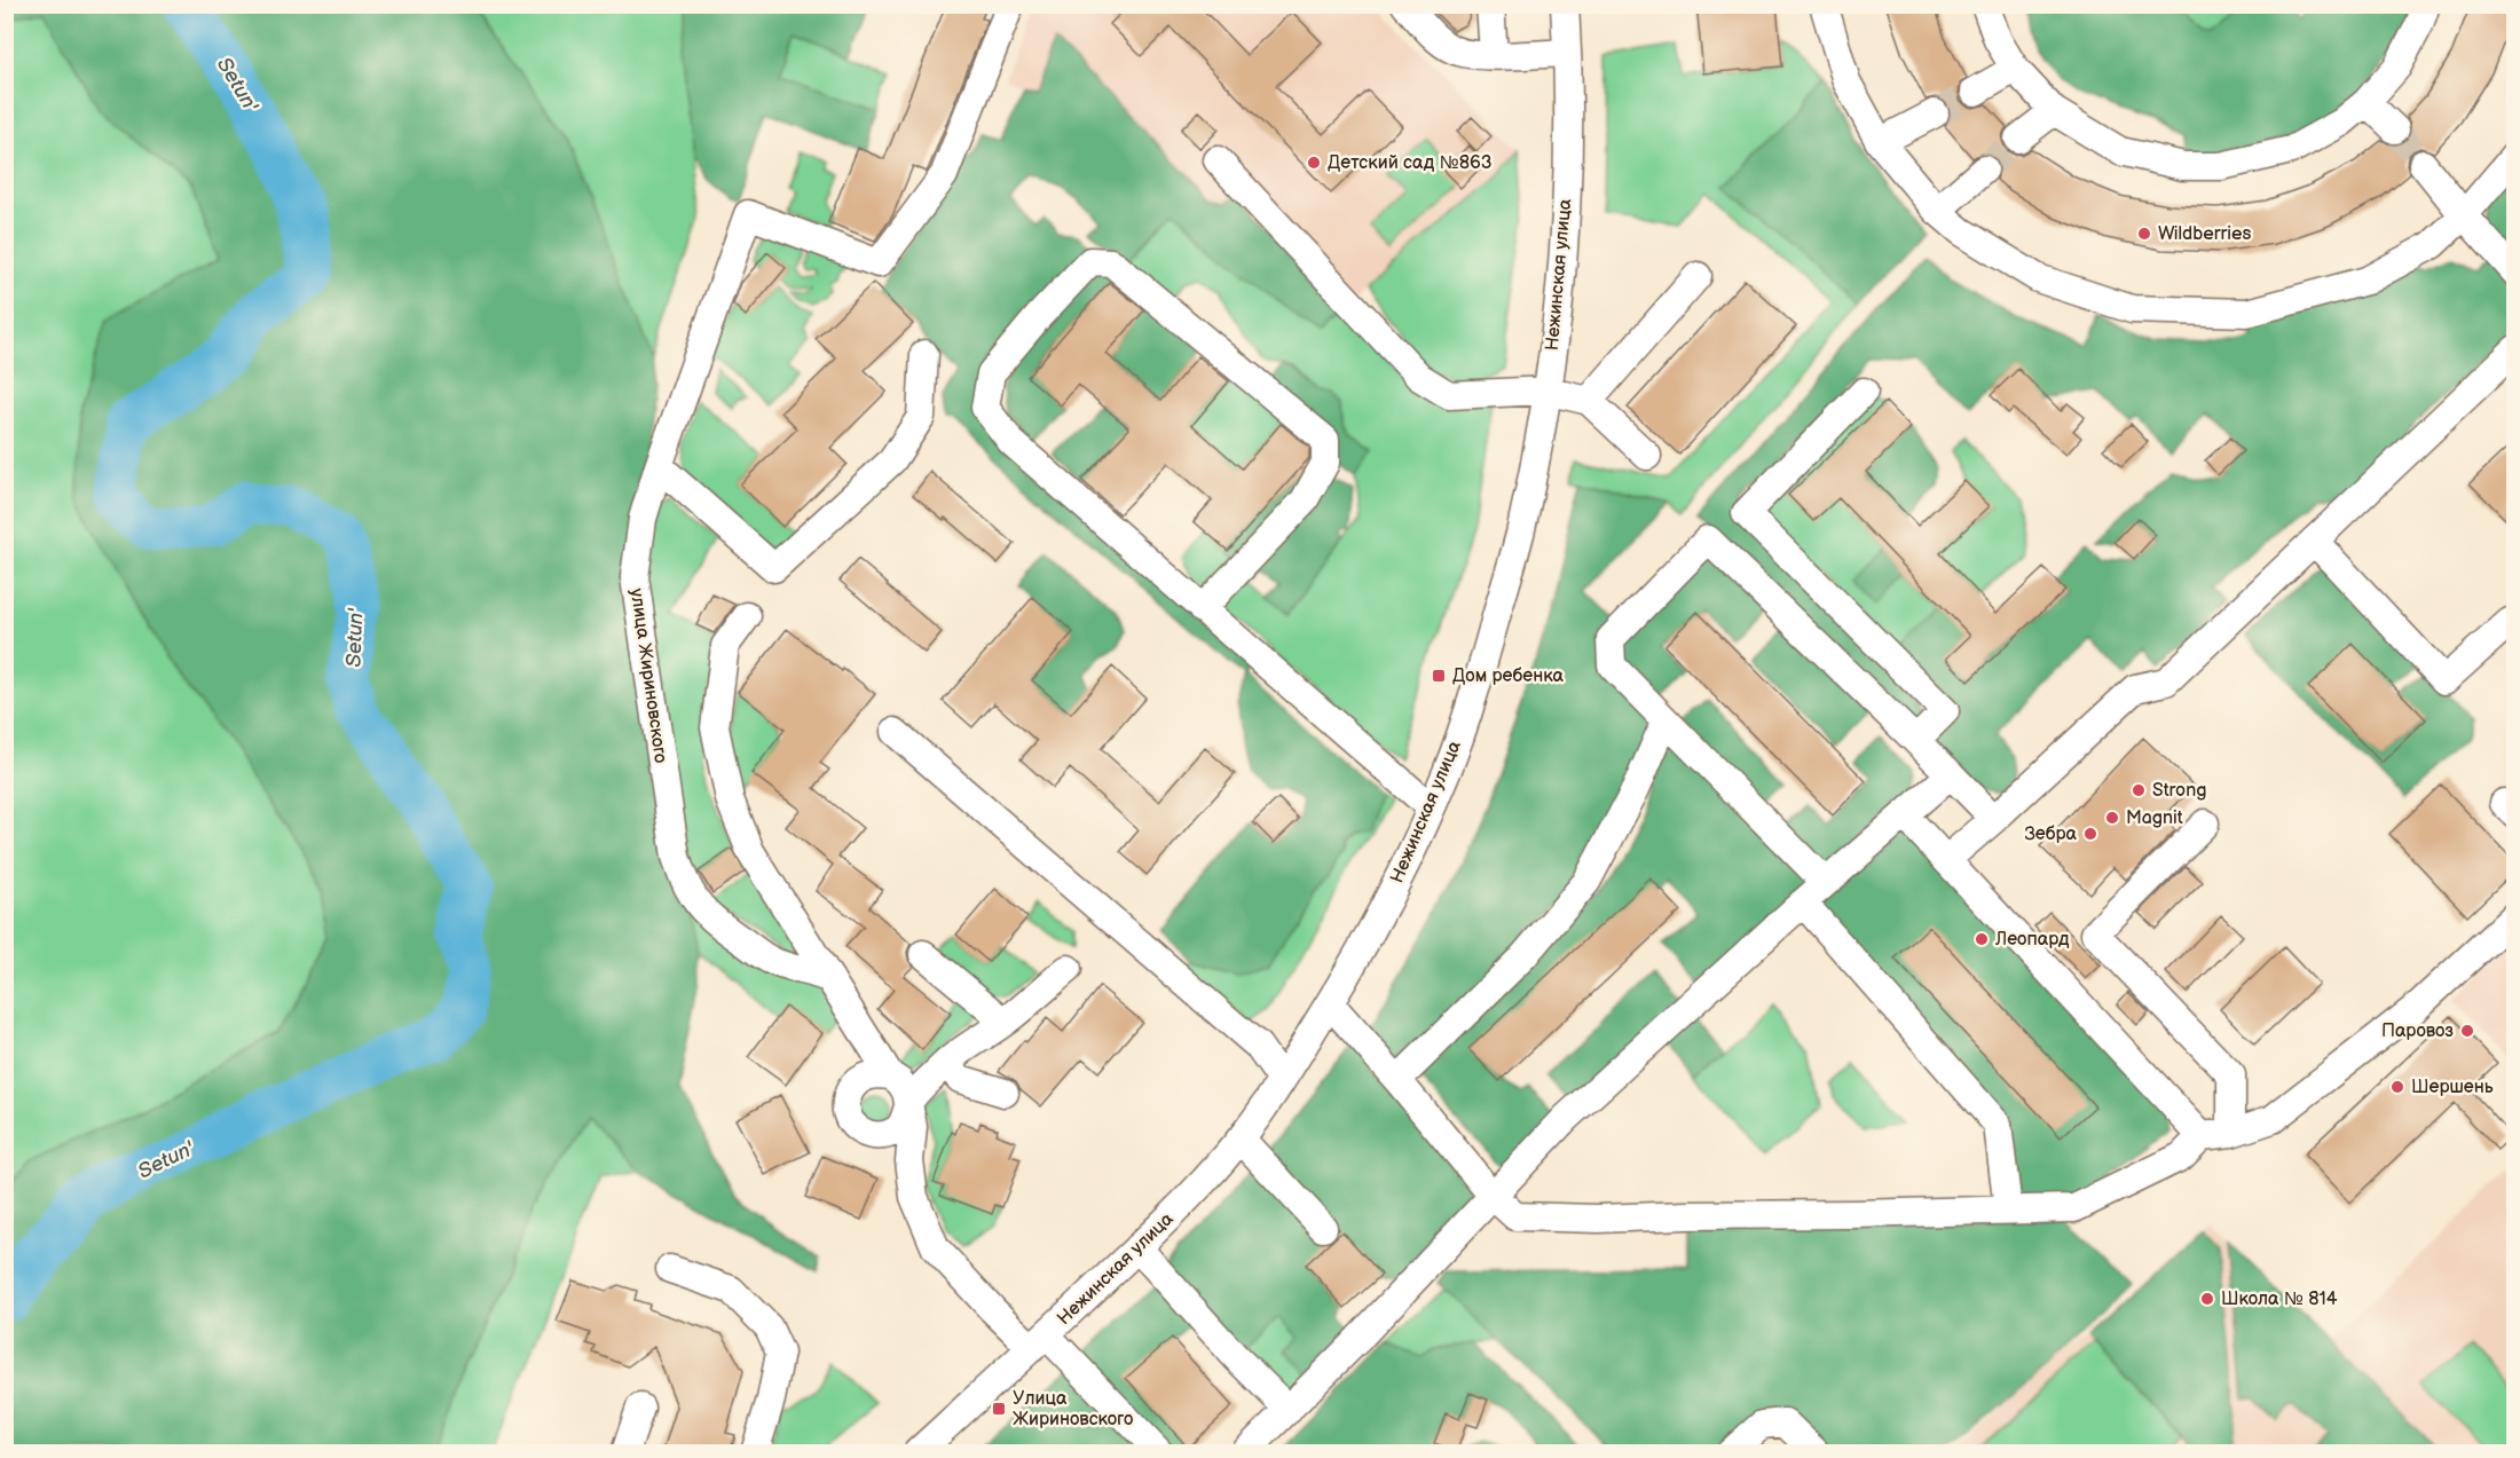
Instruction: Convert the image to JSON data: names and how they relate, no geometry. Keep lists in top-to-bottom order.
{
  "streets": {
    "street": ["Нежинская улица", "улица Жириновского"]
  },
  "water": ["Setun'"],
  "places": {
    "other": [
      "Детский сад №863",
      "Wildberries",
      "Strong",
      "Magnit",
      "Зебра",
      "Леопард",
      "Паровоз",
      "Шершень",
      "Школа № 814"
    ],
    "transit": ["Дом ребенка", "Улица Жириновского"]
  }
}
